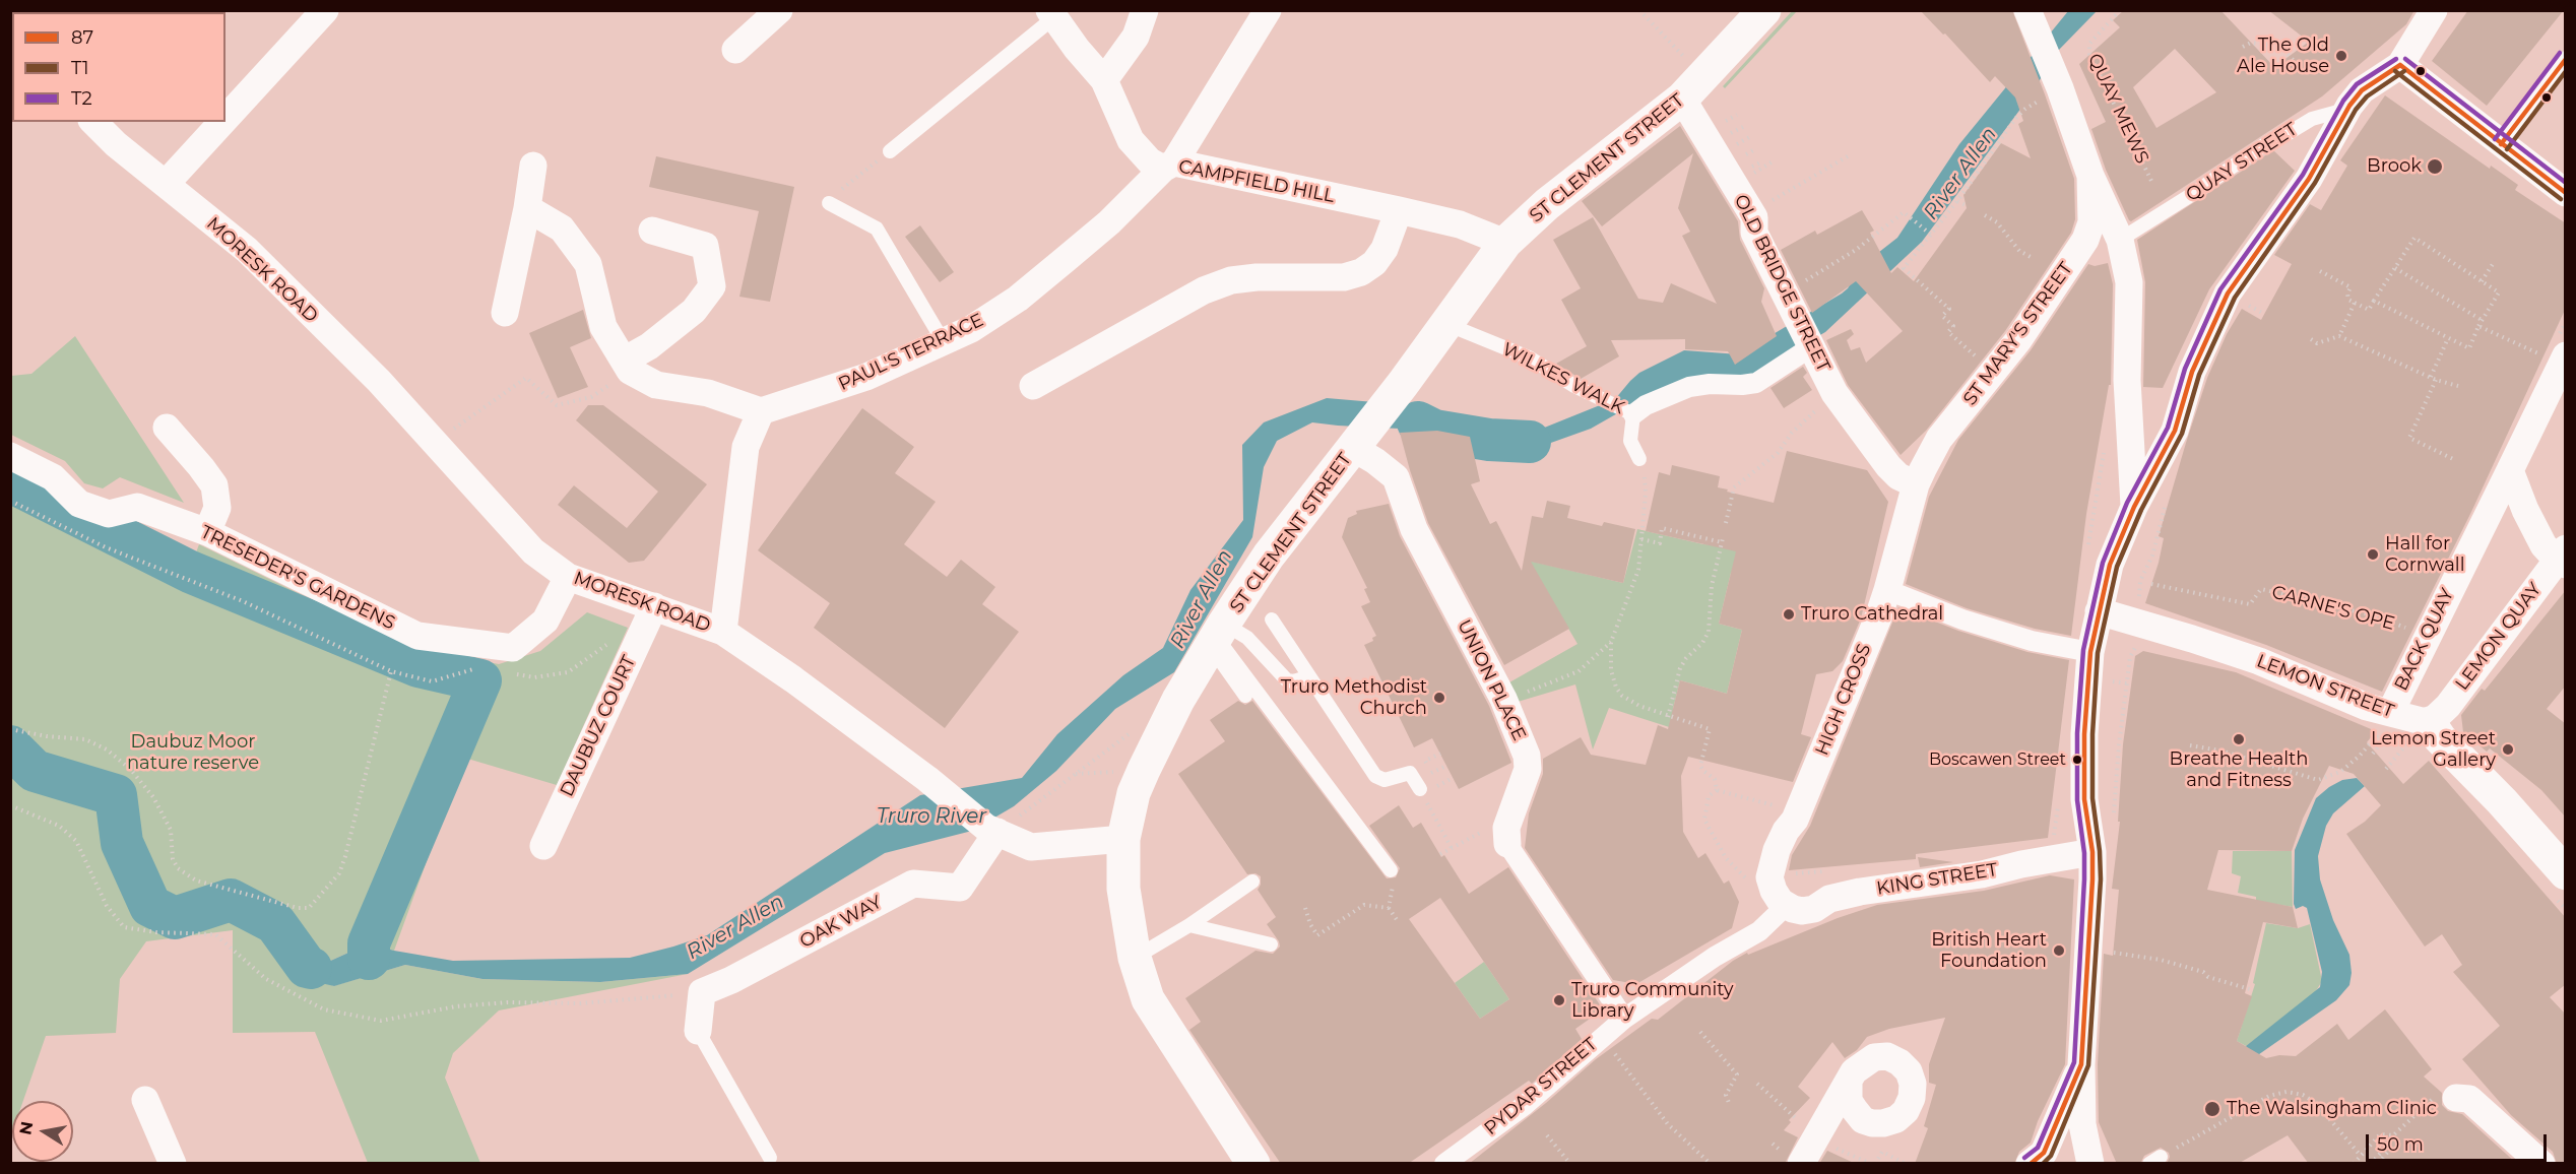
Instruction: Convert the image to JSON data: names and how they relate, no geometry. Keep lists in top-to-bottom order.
{
  "streets": {
    "main road": ["ST CLEMENT STREET"],
    "street": [
      "CAMPFIELD HILL",
      "MORESK ROAD",
      "OLD BRIDGE STREET",
      "ST MARY'S STREET",
      "PAUL'S TERRACE",
      "WILKES WALK",
      "TRESEDER'S GARDENS",
      "LEMON QUAY",
      "BACK QUAY",
      "UNION PLACE",
      "LEMON STREET",
      "HIGH CROSS",
      "DAUBUZ COURT",
      "KING STREET",
      "OAK WAY",
      "PYDAR STREET"
    ],
    "lane": ["QUAY STREET"],
    "path": ["QUAY MEWS", "CARNE'S OPE"]
  },
  "crossings": [
    ["ST CLEMENT STREET", "CAMPFIELD HILL"],
    ["ST CLEMENT STREET", "MORESK ROAD"],
    ["ST CLEMENT STREET", "OLD BRIDGE STREET"],
    ["ST CLEMENT STREET", "WILKES WALK"],
    ["ST CLEMENT STREET", "UNION PLACE"],
    ["CAMPFIELD HILL", "PAUL'S TERRACE"],
    ["MORESK ROAD", "TRESEDER'S GARDENS"],
    ["MORESK ROAD", "DAUBUZ COURT"],
    ["MORESK ROAD", "OAK WAY"],
    ["OLD BRIDGE STREET", "ST MARY'S STREET"],
    ["OLD BRIDGE STREET", "WILKES WALK"],
    ["OLD BRIDGE STREET", "HIGH CROSS"],
    ["ST MARY'S STREET", "HIGH CROSS"],
    ["LEMON QUAY", "LEMON STREET"],
    ["BACK QUAY", "LEMON STREET"],
    ["HIGH CROSS", "KING STREET"],
    ["HIGH CROSS", "PYDAR STREET"],
    ["KING STREET", "PYDAR STREET"]
  ],
  "water": ["River Allen", "Truro River"],
  "parks": ["Daubuz Moor nature reserve"],
  "places": [
    "The Old Ale House",
    "Brook",
    "Hall for Cornwall",
    "Truro Cathedral",
    "Truro Methodist Church",
    "Breathe Health and Fitness",
    "Lemon Street Gallery",
    "Boscawen Street",
    "British Heart Foundation",
    "Truro Community Library",
    "The Walsingham Clinic"
  ],
  "lines": ["transit line T2", "transit line 87", "transit line T1"],
  "legend": ["87", "T1", "T2"],
  "scale_bar": "50 m",
  "north": "left"
}
